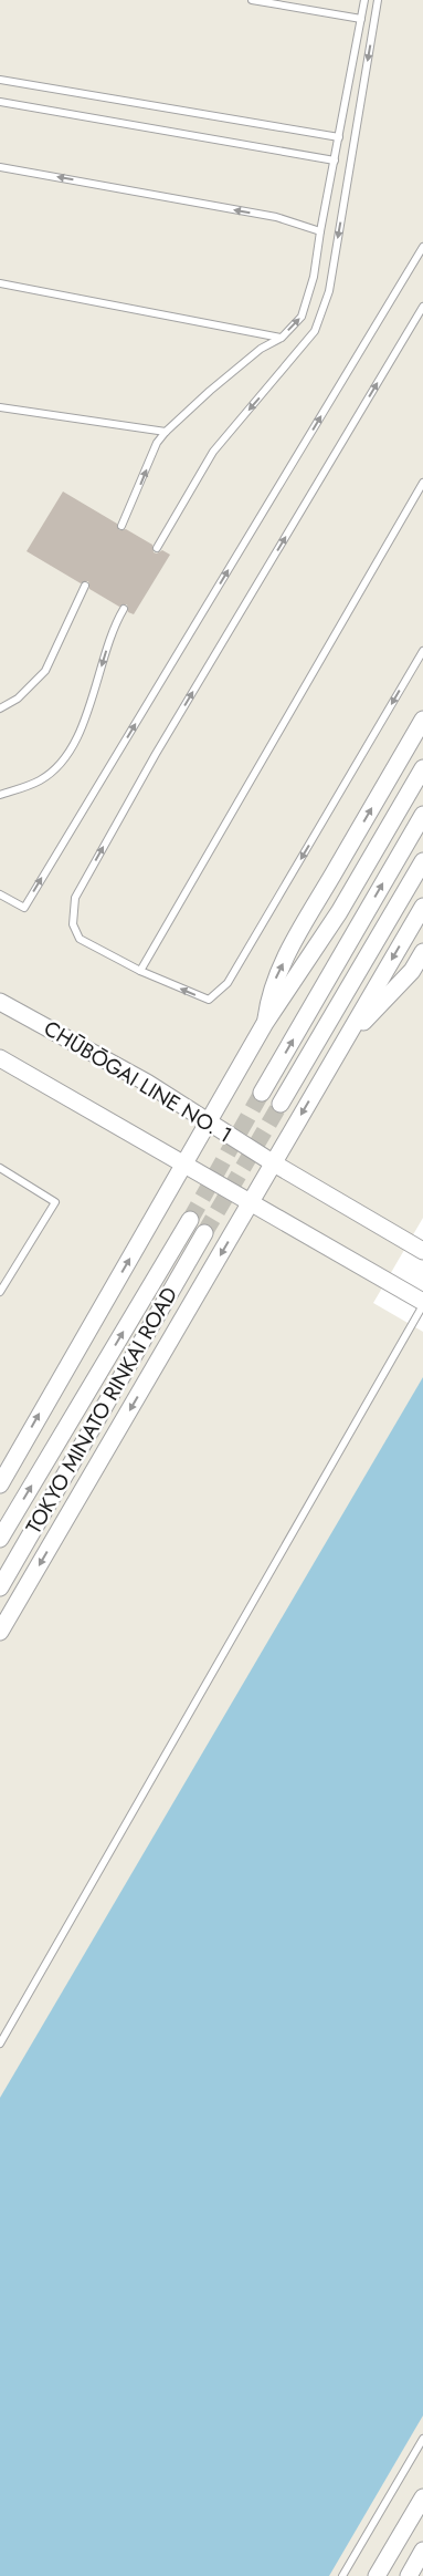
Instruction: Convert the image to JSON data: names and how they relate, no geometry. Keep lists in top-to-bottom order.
{
  "streets": {
    "street": ["CHŪBŌGAI LINE NO. 1", "TOKYO MINATO RINKAI ROAD"]
  }
}
